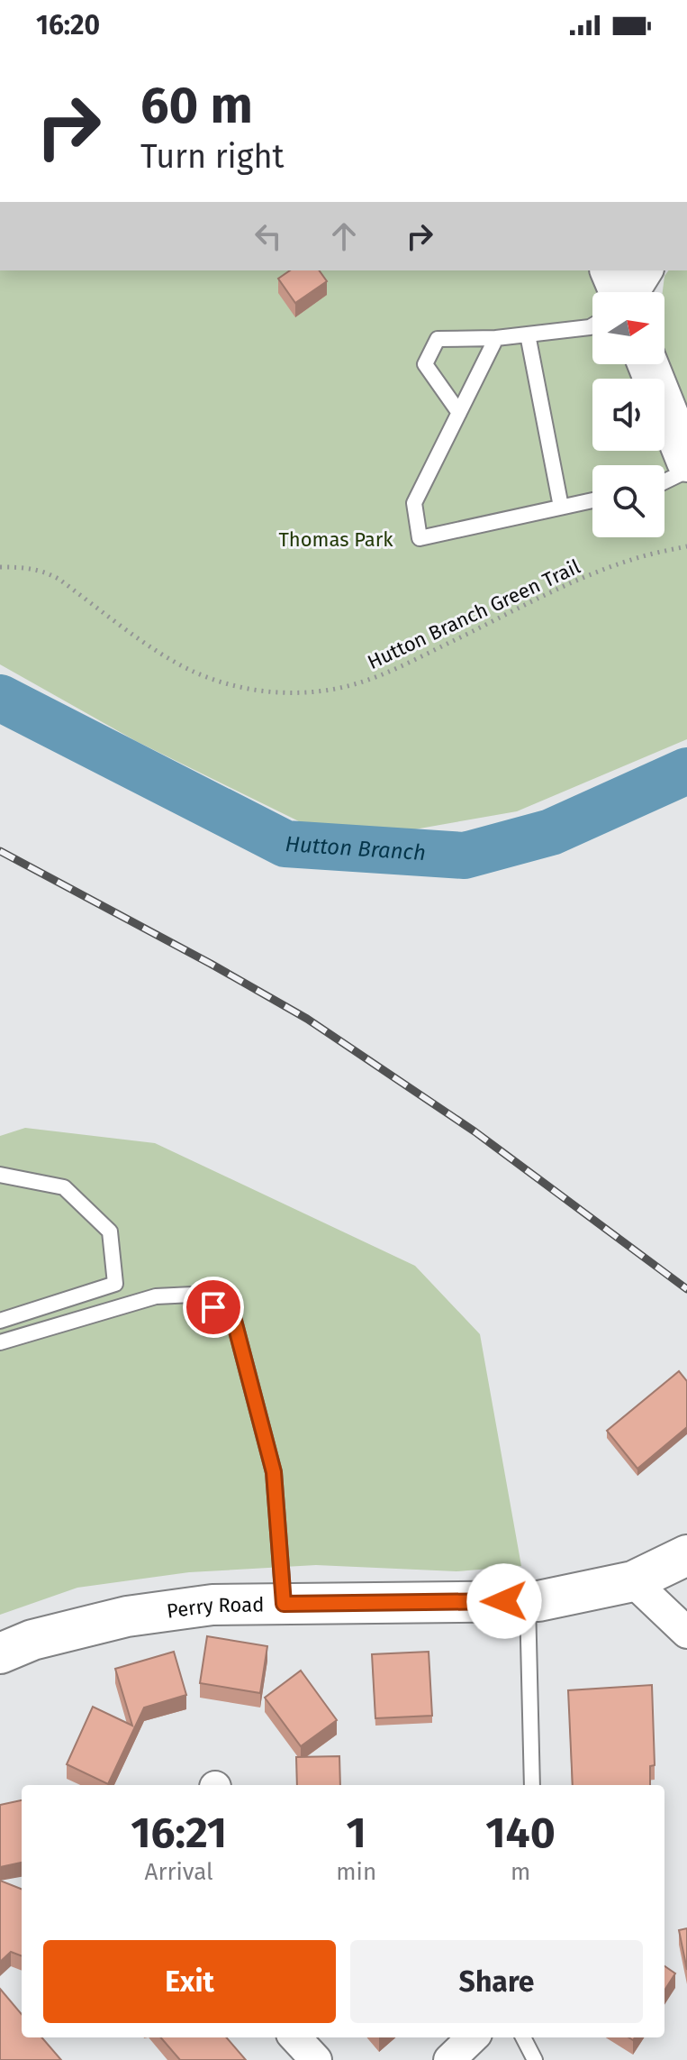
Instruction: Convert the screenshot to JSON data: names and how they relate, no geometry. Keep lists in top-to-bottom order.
{
  "streets": {
    "street": ["Perry Road"],
    "path": ["Hutton Branch Green Trail"]
  },
  "water": ["Hutton Branch"],
  "parks": ["Thomas Park"],
  "north": "right",
  "page": {
    "status": "16:20",
    "turn": ["60 m", "Turn right"],
    "eta": [
      "16:21",
      "Arrival",
      "1",
      "min",
      "140",
      "m"
    ],
    "buttons": ["Exit", "Share"]
  }
}
